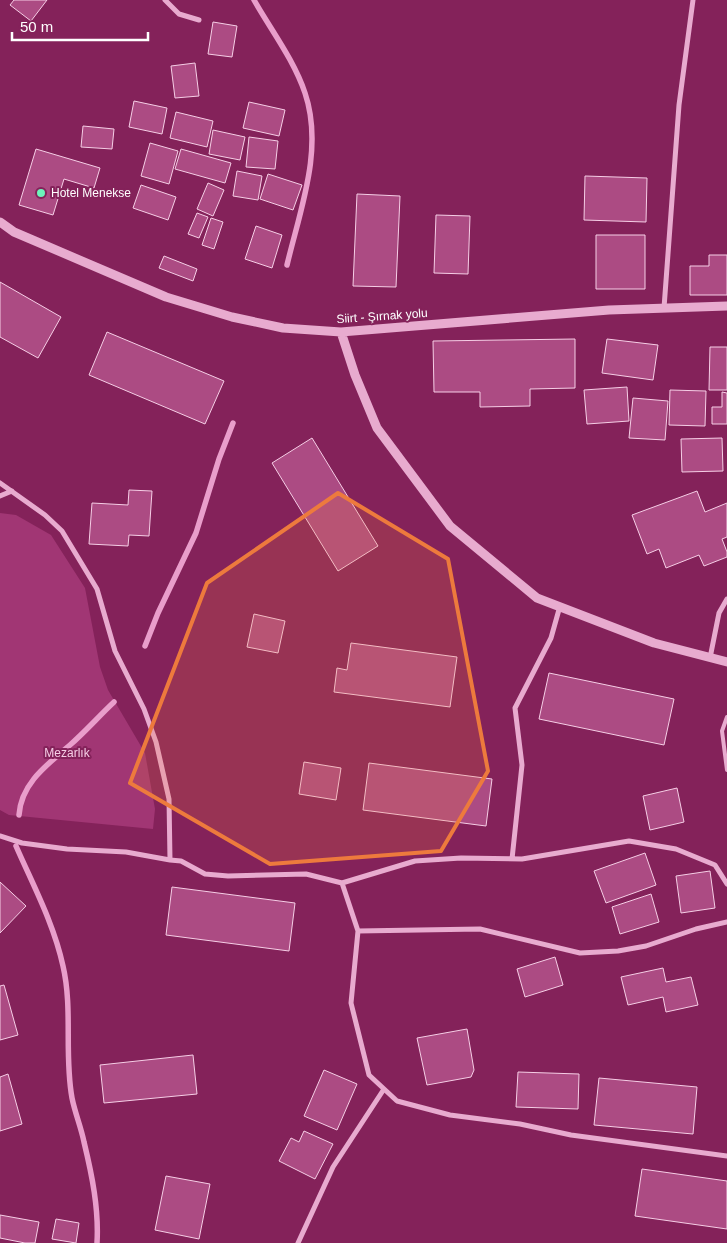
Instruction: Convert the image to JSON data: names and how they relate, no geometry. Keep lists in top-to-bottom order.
{
  "streets": {
    "street": ["Siirt - Şırnak yolu"]
  },
  "parks": ["Mezarlık"],
  "places": ["Hotel Menekse"],
  "scale_bar": "50 m"
}
